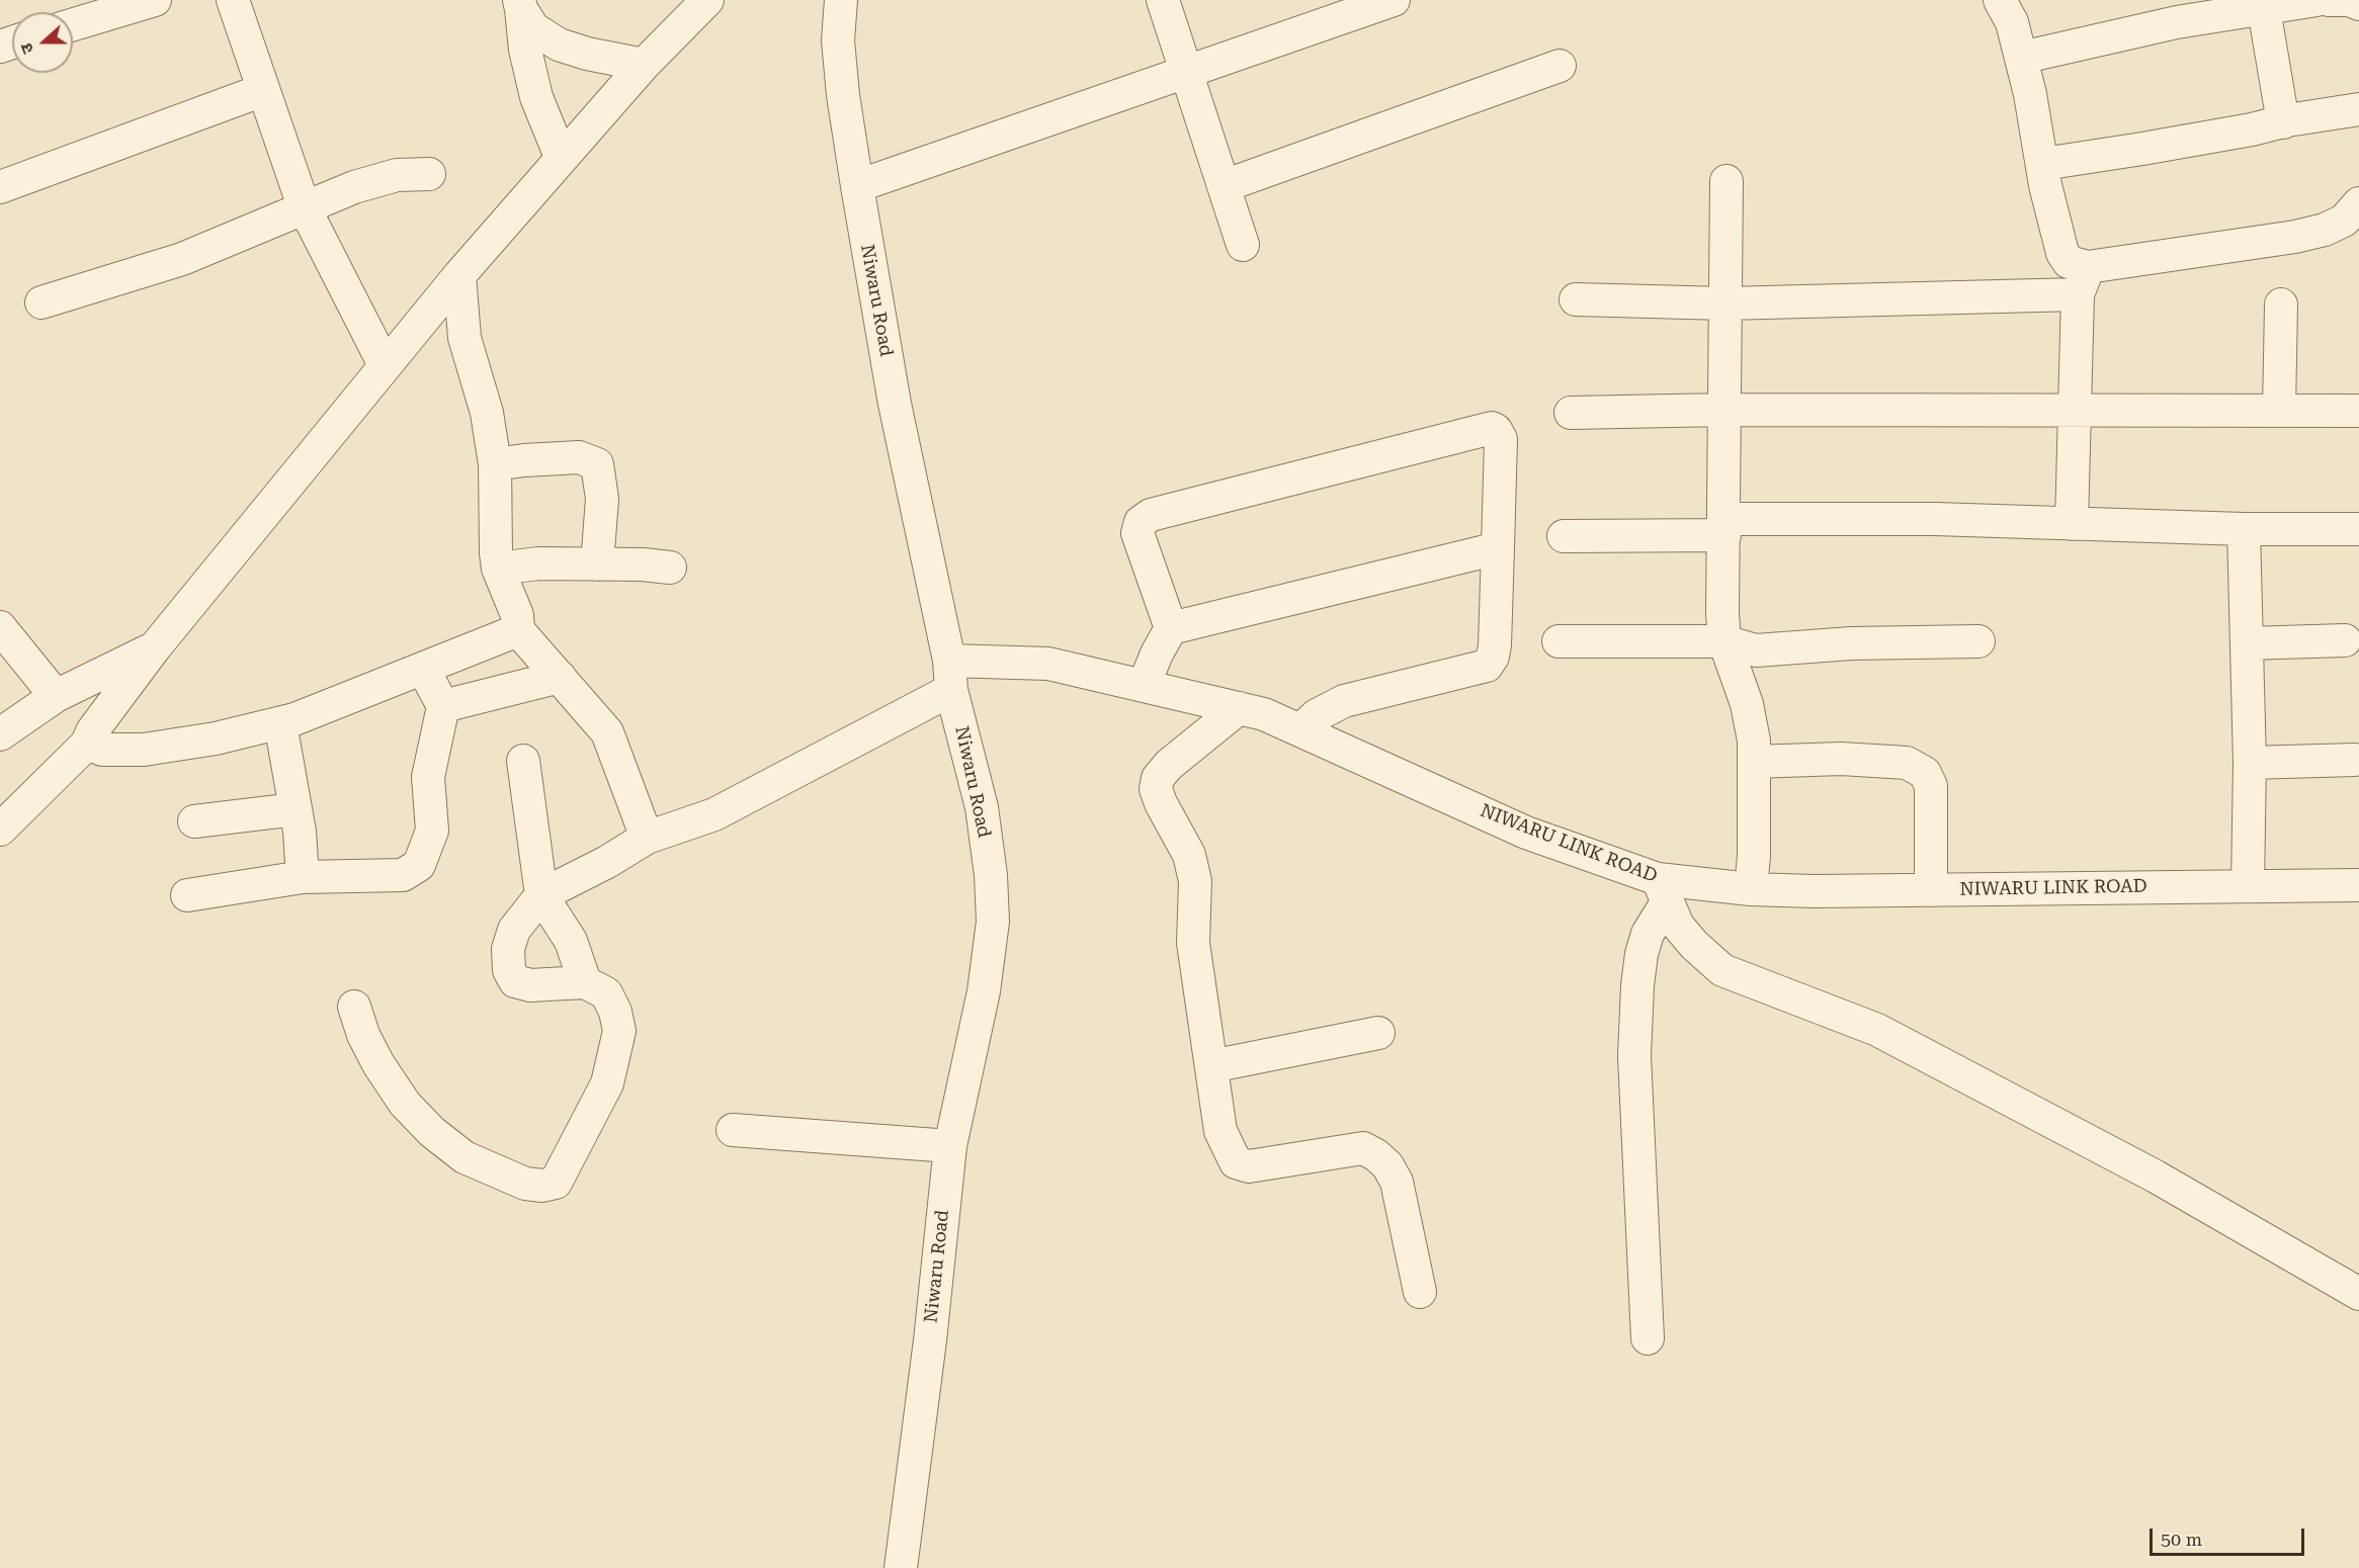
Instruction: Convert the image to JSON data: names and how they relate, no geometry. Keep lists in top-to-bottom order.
{
  "streets": {
    "street": ["Niwaru Road", "NIWARU LINK ROAD"]
  },
  "crossings": [
    ["Niwaru Road", "NIWARU LINK ROAD"]
  ],
  "scale_bar": "50 m",
  "north": "left"
}
